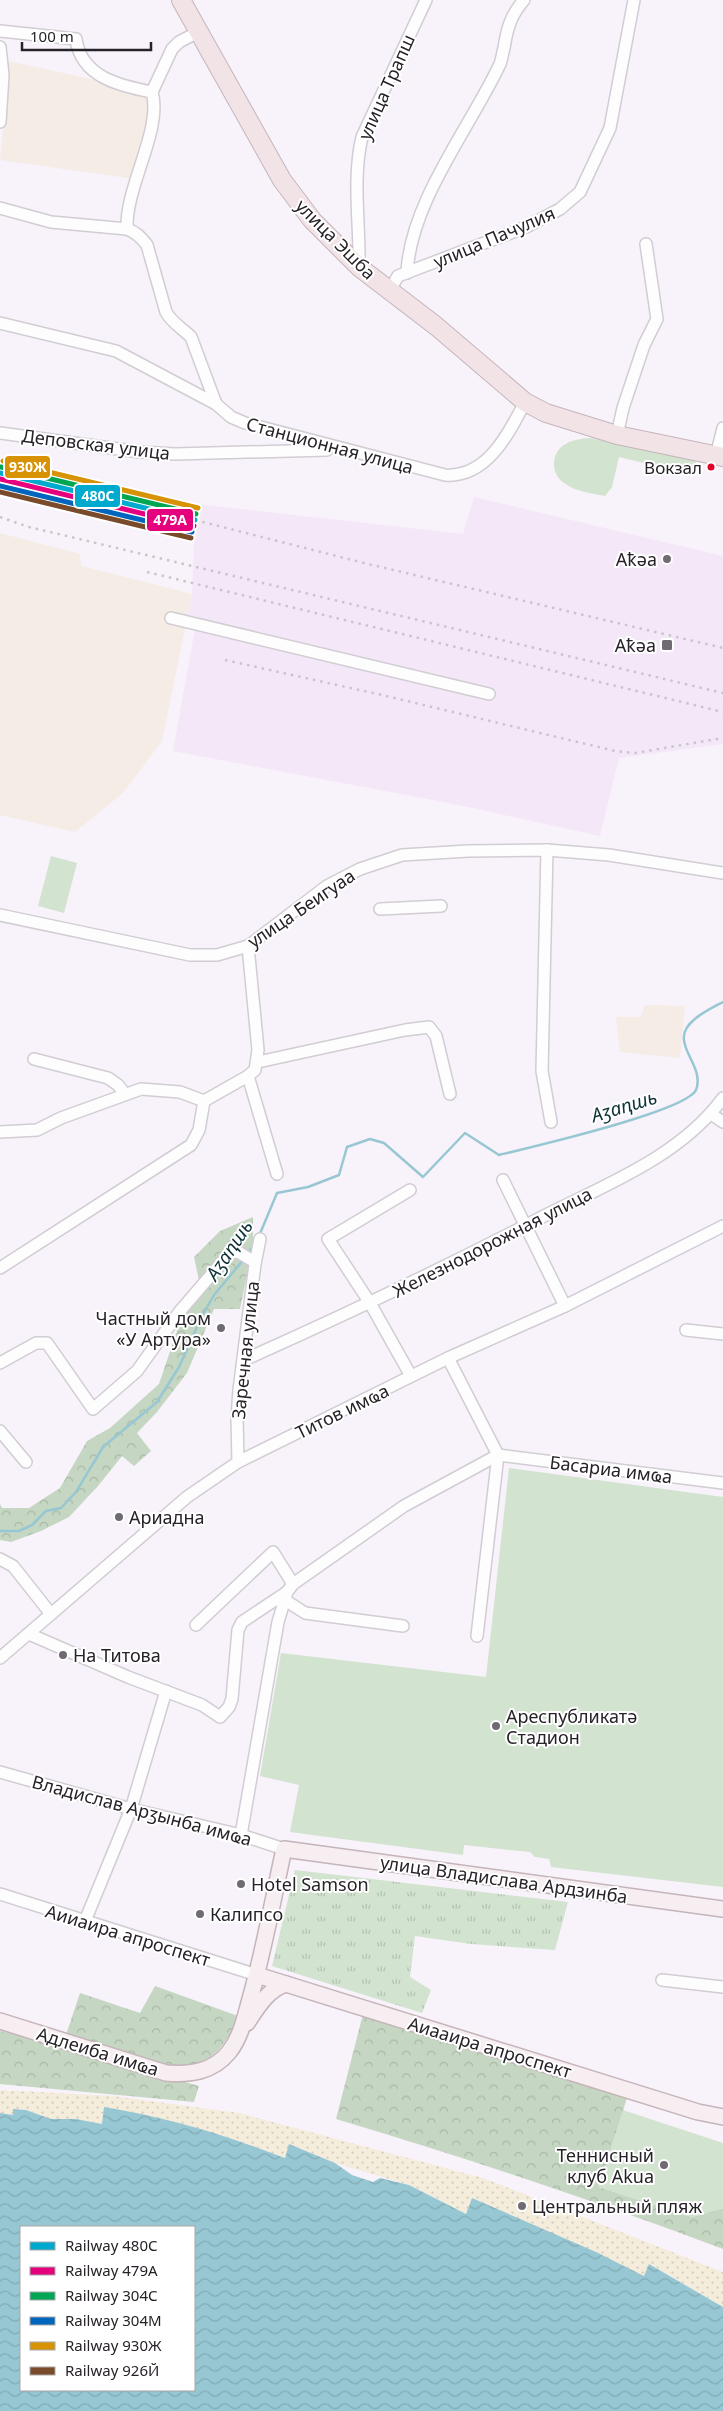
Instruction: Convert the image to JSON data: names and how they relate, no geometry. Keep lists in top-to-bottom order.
{
  "streets": {
    "highway": ["улица Эшба"],
    "main road": ["улица Владислава Ардзинба", "Аиааира апроспект", "Адлеиба имҩа"],
    "street": [
      "улица Трапш",
      "улица Пачулия",
      "Деповская улица",
      "Станционная улица",
      "улица Беигуаа",
      "Железнодорожная улица",
      "Заречная улица",
      "Титов имҩа",
      "Басариа имҩа",
      "Владислав Арӡынба имҩа",
      "Аииаира апроспект"
    ]
  },
  "crossings": [
    ["улица Трапш", "улица Эшба"],
    ["улица Пачулия", "улица Эшба"],
    ["улица Эшба", "Станционная улица"],
    ["Деповская улица", "Станционная улица"],
    ["Железнодорожная улица", "Заречная улица"],
    ["Заречная улица", "Титов имҩа"],
    ["Владислав Арӡынба имҩа", "улица Владислава Ардзинба"],
    ["Владислав Арӡынба имҩа", "Адлеиба имҩа"],
    ["улица Владислава Ардзинба", "Адлеиба имҩа"],
    ["Аииаира апроспект", "Аиааира апроспект"],
    ["Аииаира апроспект", "Адлеиба имҩа"],
    ["Аиааира апроспект", "Адлеиба имҩа"]
  ],
  "water": ["Аӡаԥшь"],
  "places": {
    "other": [
      "Вокзал",
      "Аҟәа",
      "Частный дом «У Артура»",
      "Ариадна",
      "На Титова",
      "Ареспубликатә Стадион",
      "Hotel Samson",
      "Калипсо",
      "Теннисный клуб Akua",
      "Центральный пляж"
    ],
    "transit": ["Аҟəа"]
  },
  "lines": [
    "rail line 930Ж",
    "rail line 304С",
    "rail line 480С",
    "rail line 479А",
    "rail line 304М",
    "rail line 926Й"
  ],
  "legend": [
    "Railway 480С",
    "Railway 479А",
    "Railway 304С",
    "Railway 304М",
    "Railway 930Ж",
    "Railway 926Й"
  ],
  "scale_bar": "100 m"
}
